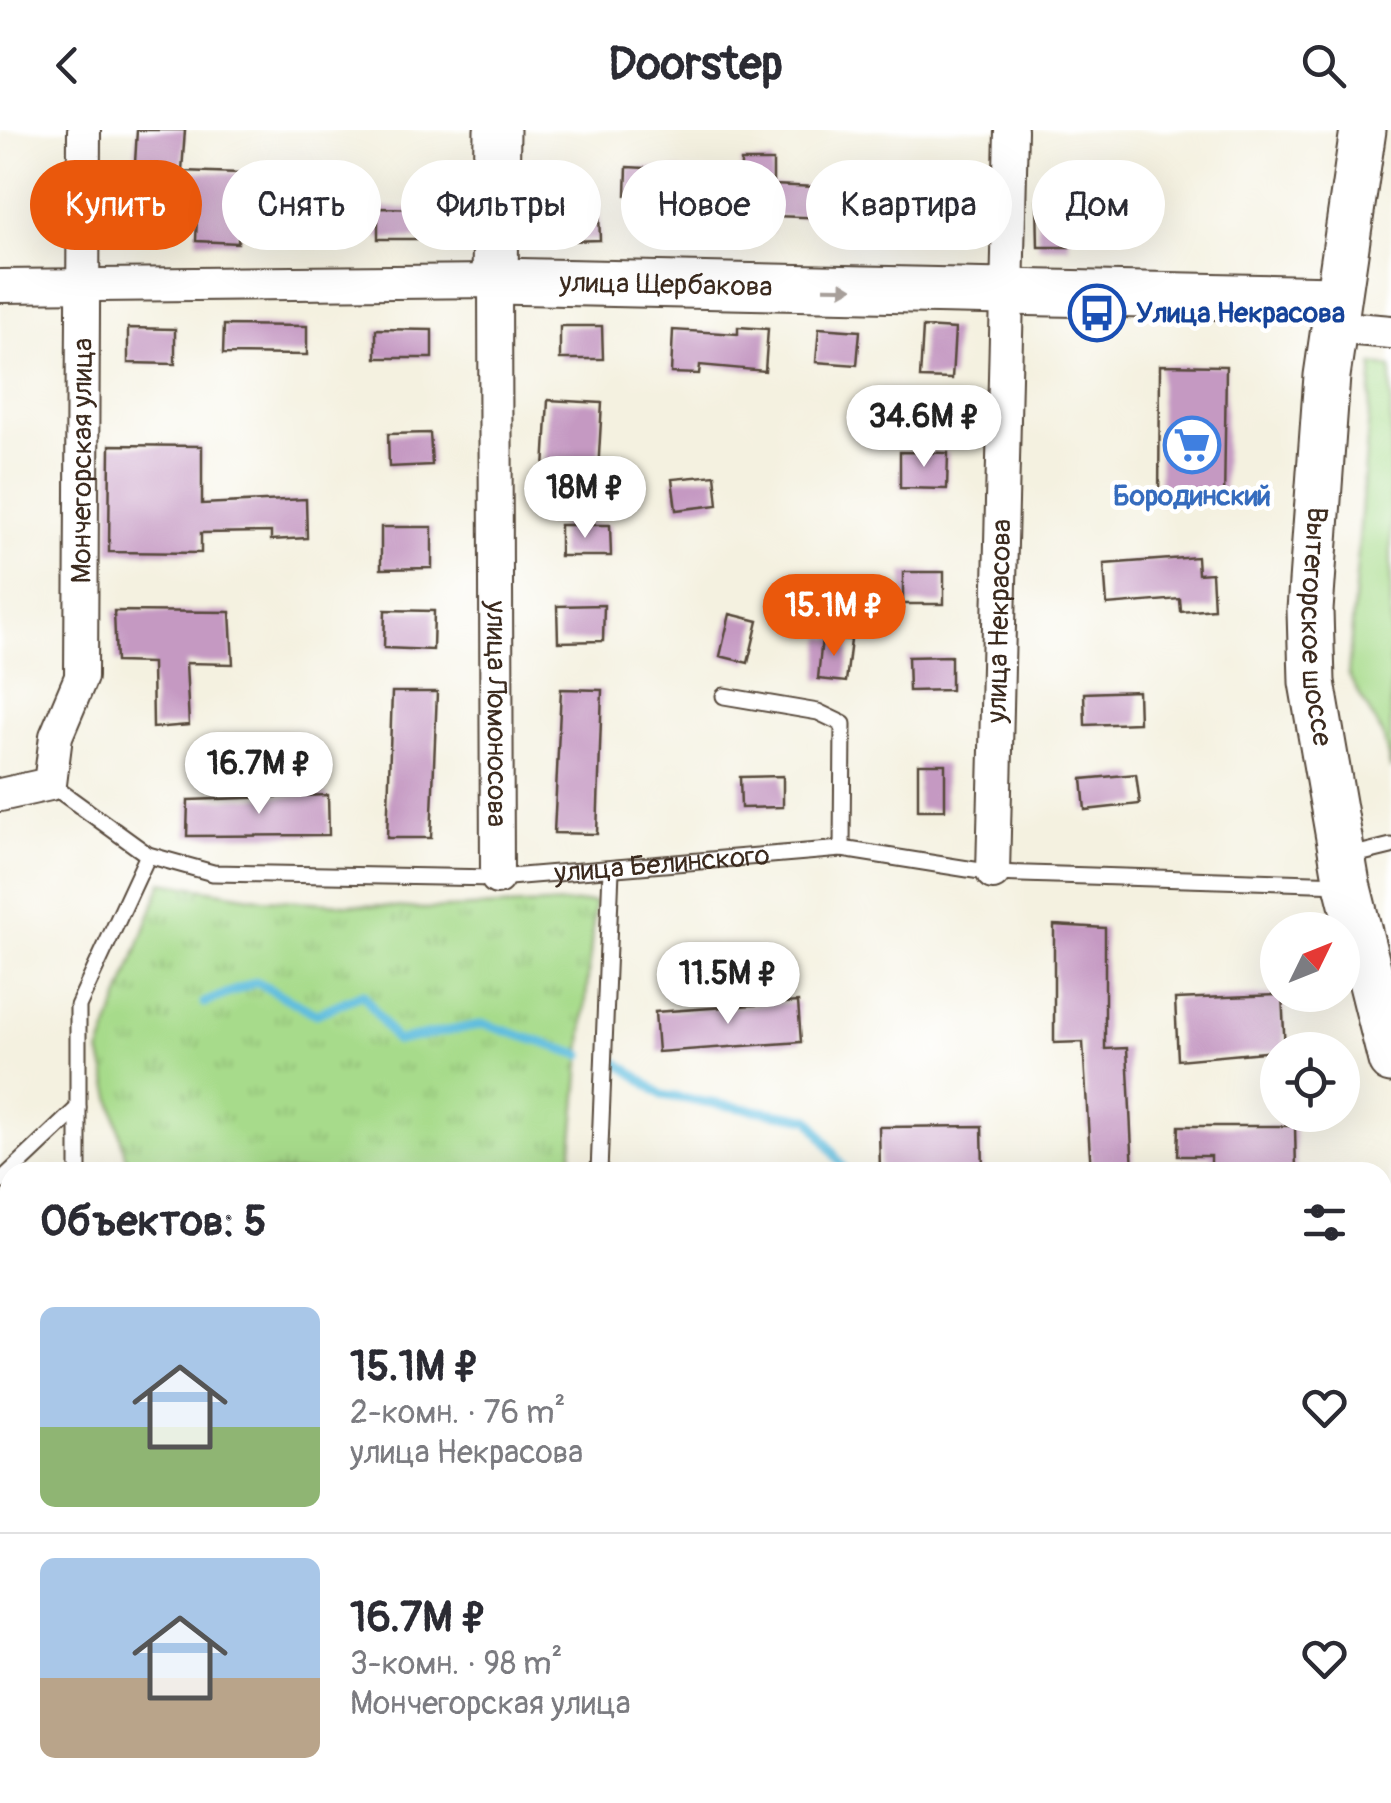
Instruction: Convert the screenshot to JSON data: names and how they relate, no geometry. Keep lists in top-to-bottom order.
{
  "streets": {
    "street": [
      "улица Щербакова",
      "Мончегорская улица",
      "улица Некрасова",
      "Вытегорское шоссе",
      "улица Ломоносова"
    ],
    "lane": ["улица Белинского"]
  },
  "crossings": [
    ["улица Щербакова", "Мончегорская улица"],
    ["улица Щербакова", "улица Некрасова"],
    ["улица Щербакова", "Вытегорское шоссе"],
    ["улица Щербакова", "улица Ломоносова"],
    ["Мончегорская улица", "улица Белинского"],
    ["улица Некрасова", "улица Белинского"],
    ["Вытегорское шоссе", "улица Белинского"],
    ["улица Ломоносова", "улица Белинского"]
  ],
  "one_way": ["улица Щербакова"],
  "places": {
    "bus stop": ["Улица Некрасова"],
    "supermarket": ["Бородинский"]
  },
  "north": "top right",
  "page": {
    "header": "Doorstep",
    "chip": [
      "Купить",
      "Снять",
      "Фильтры",
      "Новое",
      "Квартира",
      "Дом"
    ],
    "price": [
      "34.6M ₽",
      "18M ₽",
      "15.1M ₽",
      "16.7M ₽",
      "11.5M ₽"
    ],
    "heading": "Объектов: 5",
    "list": [
      {
        "name": "15.1M ₽",
        "note": "2-комн. · 76 m² · улица Некрасова"
      },
      {
        "name": "16.7M ₽",
        "note": "3-комн. · 98 m² · Мончегорская улица"
      }
    ]
  }
}
